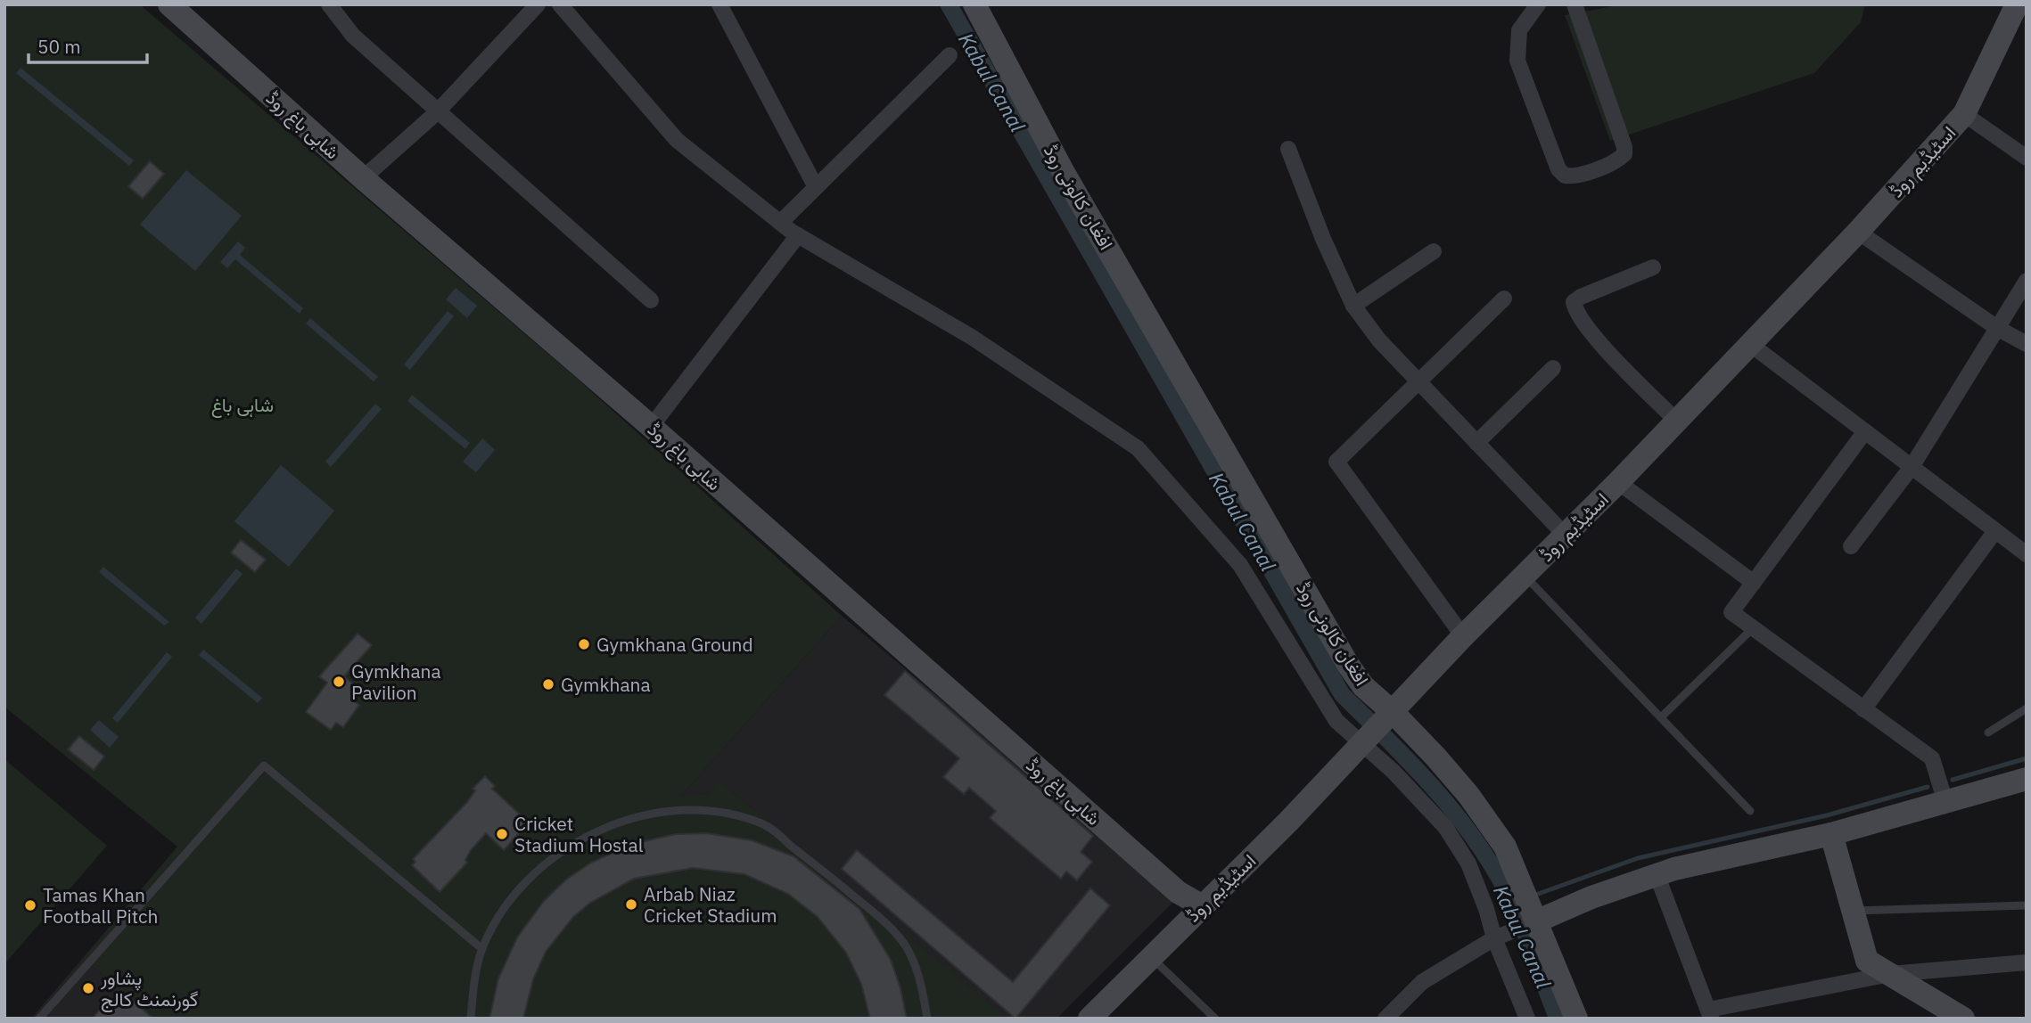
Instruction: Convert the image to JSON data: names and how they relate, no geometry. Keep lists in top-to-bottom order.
{
  "streets": {
    "main road": ["شاہی باغ روڈ", "اسٹیڈیم روڈ", "افغان کالونی روڈ"]
  },
  "crossings": [
    ["شاہی باغ روڈ", "اسٹیڈیم روڈ"],
    ["اسٹیڈیم روڈ", "افغان کالونی روڈ"]
  ],
  "water": ["Kabul Canal"],
  "parks": ["شاہی باغ"],
  "places": [
    "Gymkhana Ground",
    "Gymkhana Pavilion",
    "Gymkhana",
    "Cricket Stadium Hostal",
    "Arbab Niaz Cricket Stadium",
    "Tamas Khan Football Pitch",
    "پشاور گورنمنٹ کالج"
  ],
  "scale_bar": "50 m"
}
